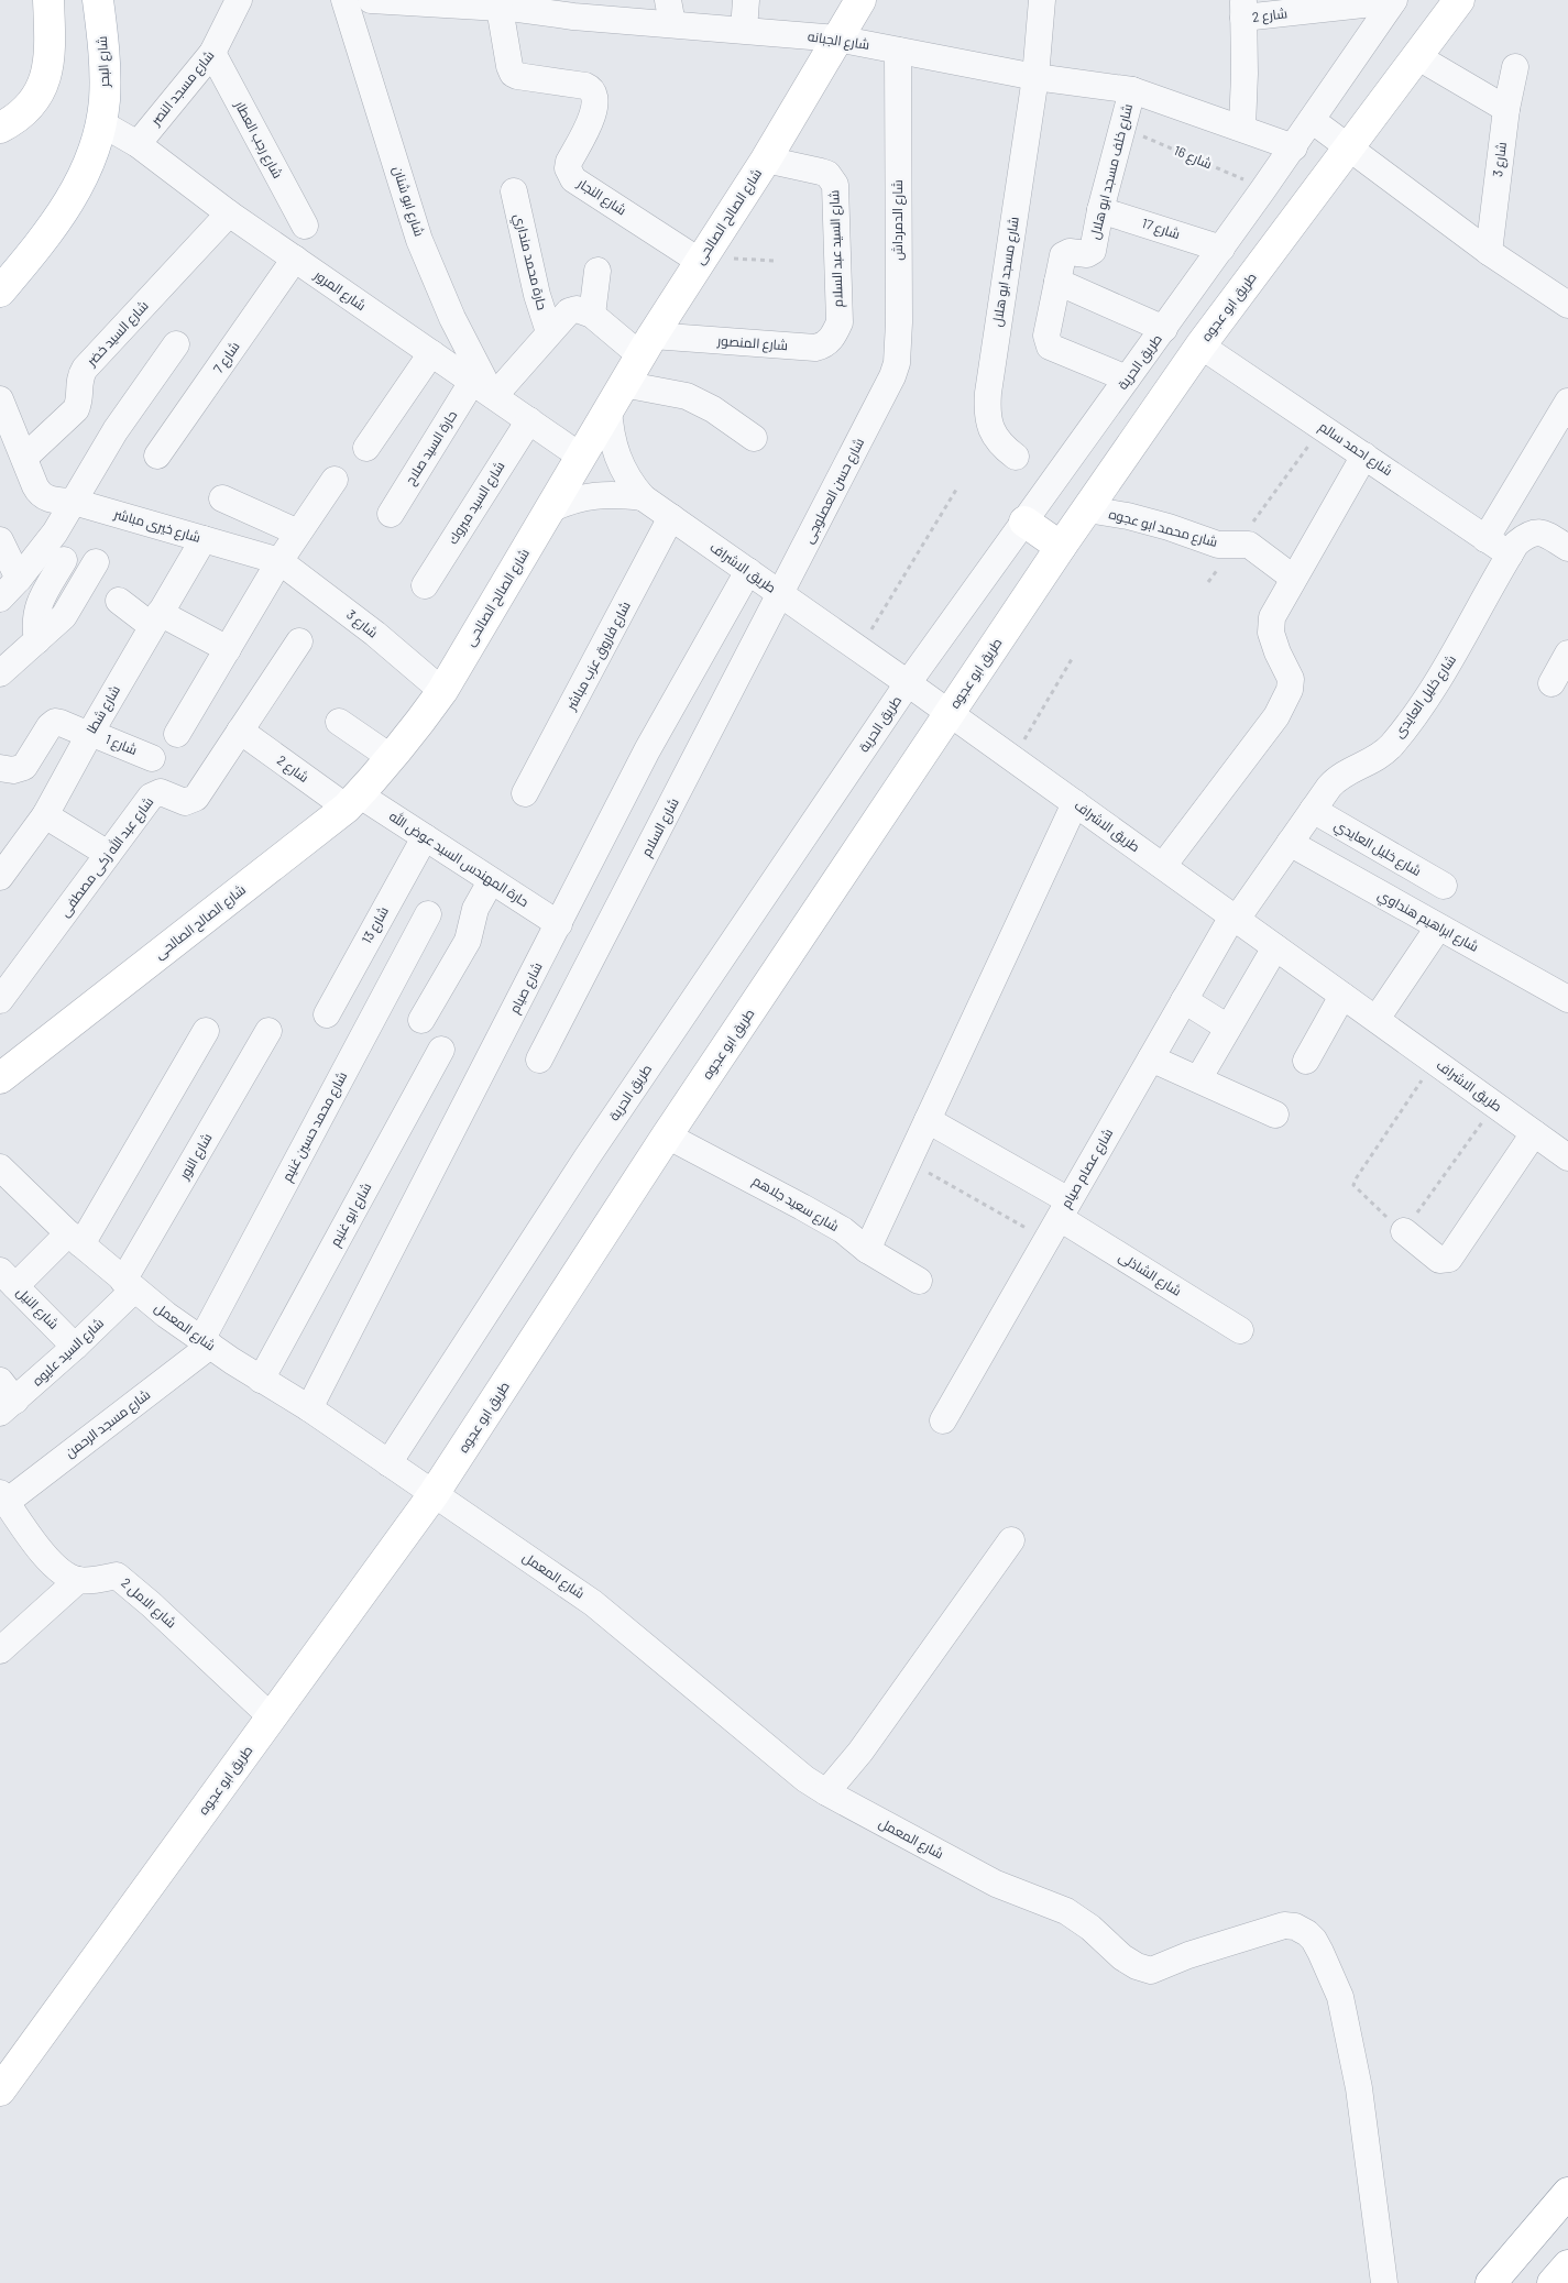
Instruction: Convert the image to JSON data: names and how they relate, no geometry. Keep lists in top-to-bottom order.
{
  "streets": {
    "main road": ["شارع البحر", "شارع الصالح الصالحى", "طريق ابو عجوه"],
    "street": [
      "شارع 2",
      "شارع الجبانه",
      "شارع مسجد النصر",
      "شارع رجب العطار",
      "شارع 3",
      "شارع خلف مسجد ابو هلال",
      "شارع النجار",
      "شارع ابو شنان",
      "شارع الدمرداش",
      "شارع 17",
      "شارع السيد عبد السلام",
      "حارة محمد منداري",
      "شارع مسجد ابو هلال",
      "شارع المرور",
      "شارع السيد خضر",
      "شارع المنصور",
      "شارع 7",
      "طريق الحرية",
      "حارة السيد صلاح",
      "شارع احمد سالم",
      "شارع حسن العصلوجى",
      "شارع السيد مبروك",
      "شارع خيرى مباشر",
      "شارع محمد ابو عجوه",
      "طريق الاشراف",
      "شارع فاروق عزب مباشر",
      "شارع خليل العايدى",
      "شارع شطا",
      "شارع 1",
      "شارع السلام",
      "شارع خليل العايدي",
      "شارع عبد الله زكى مصطفى",
      "حارة المهندس السيد عوض الله",
      "شارع ابراهيم هنداوي",
      "شارع 13",
      "شارع صيام",
      "شارع محمد حسين غنيم",
      "شارع النور",
      "شارع عصام صيام",
      "شارع سعيد جلاهم",
      "شارع ابو غنيم",
      "شارع الشاذلى",
      "شارع النيل",
      "شارع المعمل",
      "شارع السيد عليوه",
      "شارع مسجد الرحمن",
      "شارع الامل 2"
    ],
    "path": ["شارع 16"]
  },
  "crossings": [
    ["شارع 2", "شارع الصالح الصالحى"],
    ["شارع 2", "طريق الحرية"],
    ["شارع 2", "شارع عبد الله زكى مصطفى"],
    ["شارع 2", "حارة المهندس السيد عوض الله"],
    ["شارع الجبانه", "شارع خلف مسجد ابو هلال"],
    ["شارع الجبانه", "شارع النجار"],
    ["شارع الجبانه", "شارع الصالح الصالحى"],
    ["شارع الجبانه", "شارع الدمرداش"],
    ["شارع الجبانه", "شارع مسجد ابو هلال"],
    ["شارع الجبانه", "طريق الحرية"],
    ["شارع البحر", "شارع المرور"],
    ["شارع مسجد النصر", "شارع رجب العطار"],
    ["شارع مسجد النصر", "شارع المرور"],
    ["شارع 16", "شارع خلف مسجد ابو هلال"],
    ["شارع 16", "طريق الحرية"],
    ["شارع 3", "شارع الصالح الصالحى"],
    ["شارع 3", "شارع خيرى مباشر"],
    ["شارع خلف مسجد ابو هلال", "شارع 17"],
    ["شارع النجار", "شارع الصالح الصالحى"],
    ["شارع ابو شنان", "حارة محمد منداري"],
    ["شارع ابو شنان", "شارع المرور"],
    ["شارع ابو شنان", "حارة السيد صلاح"],
    ["شارع الصالح الصالحى", "شارع السيد عبد السلام"],
    ["شارع الصالح الصالحى", "شارع المرور"],
    ["شارع الصالح الصالحى", "شارع المنصور"],
    ["شارع الصالح الصالحى", "طريق الاشراف"],
    ["شارع الصالح الصالحى", "حارة المهندس السيد عوض الله"],
    ["شارع الدمرداش", "شارع حسن العصلوجى"],
    ["شارع 17", "طريق الحرية"],
    ["شارع السيد عبد السلام", "شارع المنصور"],
    ["حارة محمد منداري", "شارع المرور"],
    ["حارة محمد منداري", "حارة السيد صلاح"],
    ["شارع المرور", "شارع السيد خضر"],
    ["شارع المرور", "شارع 7"],
    ["شارع المرور", "حارة السيد صلاح"],
    ["شارع المرور", "شارع السيد مبروك"],
    ["طريق ابو عجوه", "شارع احمد سالم"],
    ["طريق ابو عجوه", "شارع محمد ابو عجوه"],
    ["طريق ابو عجوه", "طريق الاشراف"],
    ["طريق ابو عجوه", "شارع سعيد جلاهم"],
    ["طريق ابو عجوه", "شارع المعمل"],
    ["طريق ابو عجوه", "شارع الامل 2"],
    ["شارع السيد خضر", "شارع خيرى مباشر"],
    ["طريق الحرية", "طريق الاشراف"],
    ["طريق الحرية", "شارع المعمل"],
    ["شارع احمد سالم", "شارع خليل العايدى"],
    ["شارع حسن العصلوجى", "طريق الاشراف"],
    ["شارع حسن العصلوجى", "شارع السلام"],
    ["شارع خيرى مباشر", "شارع شطا"],
    ["طريق الاشراف", "شارع فاروق عزب مباشر"],
    ["طريق الاشراف", "شارع خليل العايدى"],
    ["طريق الاشراف", "شارع السلام"],
    ["طريق الاشراف", "شارع صيام"],
    ["طريق الاشراف", "شارع عصام صيام"],
    ["شارع خليل العايدى", "شارع خليل العايدي"],
    ["شارع خليل العايدى", "شارع ابراهيم هنداوي"],
    ["شارع خليل العايدى", "شارع عصام صيام"],
    ["شارع شطا", "شارع 1"],
    ["حارة المهندس السيد عوض الله", "شارع 13"],
    ["حارة المهندس السيد عوض الله", "شارع صيام"],
    ["شارع صيام", "شارع المعمل"],
    ["شارع محمد حسين غنيم", "شارع المعمل"],
    ["شارع محمد حسين غنيم", "شارع مسجد الرحمن"],
    ["شارع النور", "شارع المعمل"],
    ["شارع النور", "شارع السيد عليوه"],
    ["شارع عصام صيام", "شارع الشاذلى"],
    ["شارع ابو غنيم", "شارع المعمل"],
    ["شارع النيل", "شارع السيد عليوه"],
    ["شارع المعمل", "شارع السيد عليوه"],
    ["شارع المعمل", "شارع مسجد الرحمن"]
  ]
}
